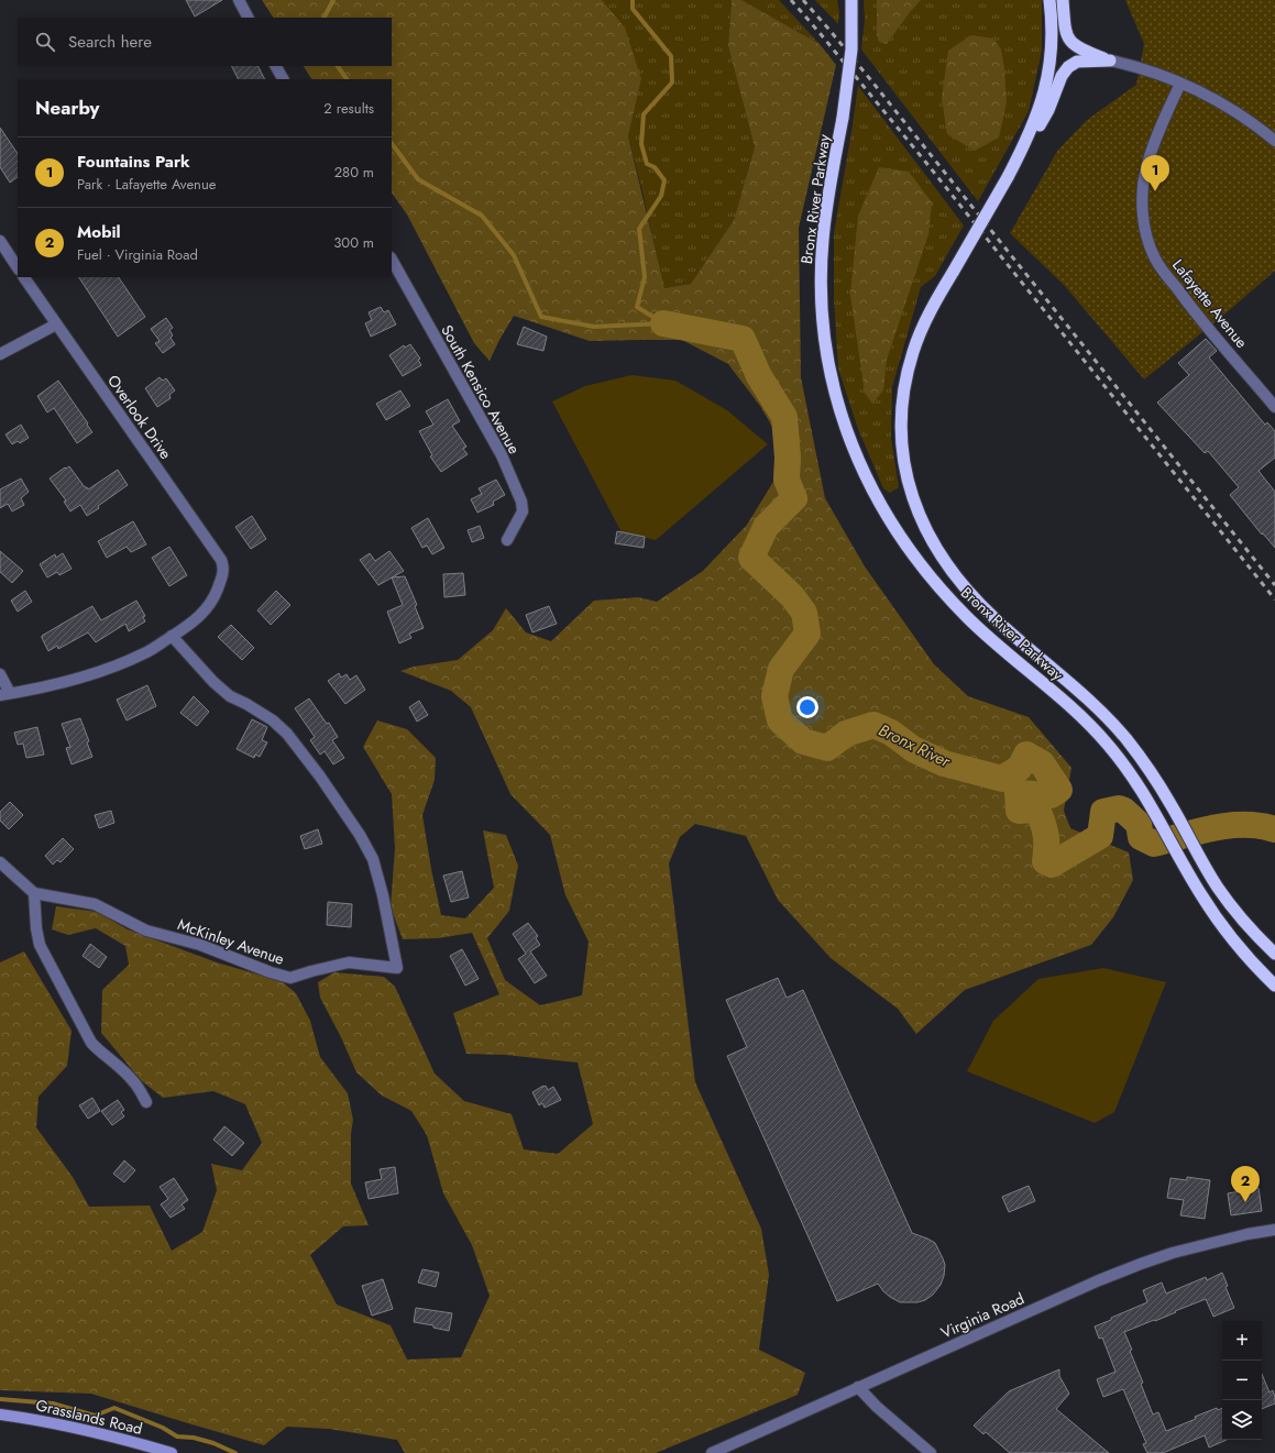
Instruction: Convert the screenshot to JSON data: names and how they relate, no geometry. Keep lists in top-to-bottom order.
{
  "streets": {
    "highway": ["Bronx River Parkway"],
    "main road": ["Grasslands Road"],
    "street": [
      "Lafayette Avenue",
      "South Kensico Avenue",
      "Overlook Drive",
      "McKinley Avenue",
      "Virginia Road"
    ]
  },
  "crossings": [
    ["Overlook Drive", "McKinley Avenue"]
  ],
  "water": ["Bronx River"],
  "page": {
    "search": "Search here",
    "heading": ["Nearby", "2 results"],
    "list": [
      {
        "mark": "1",
        "name": "Fountains Park",
        "note": "Park · Lafayette Avenue",
        "value": "280 m"
      },
      {
        "mark": "2",
        "name": "Mobil",
        "note": "Fuel · Virginia Road",
        "value": "300 m"
      }
    ],
    "pins": ["1", "2"],
    "map_buttons": ["+", "−"]
  }
}
